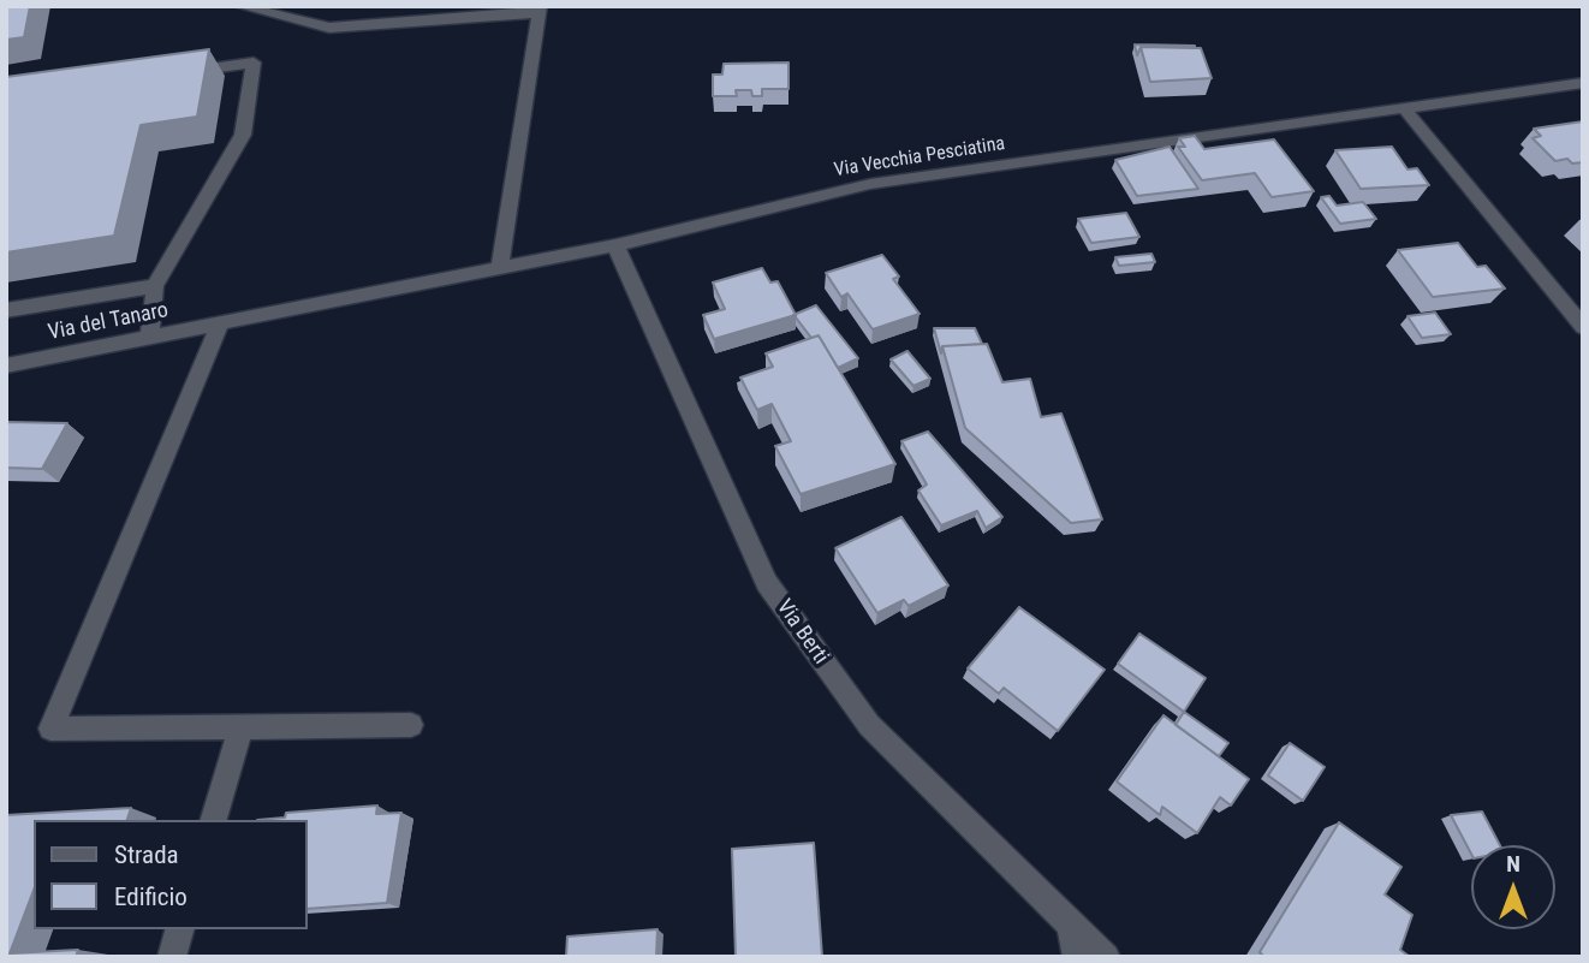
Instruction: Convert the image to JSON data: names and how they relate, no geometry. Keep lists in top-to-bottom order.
{
  "streets": {
    "street": ["Via Vecchia Pesciatina", "Via del Tanaro", "Via Berti"]
  },
  "crossings": [
    ["Via Vecchia Pesciatina", "Via del Tanaro"],
    ["Via Vecchia Pesciatina", "Via Berti"]
  ],
  "legend": ["Strada", "Edificio"],
  "north": "top"
}
